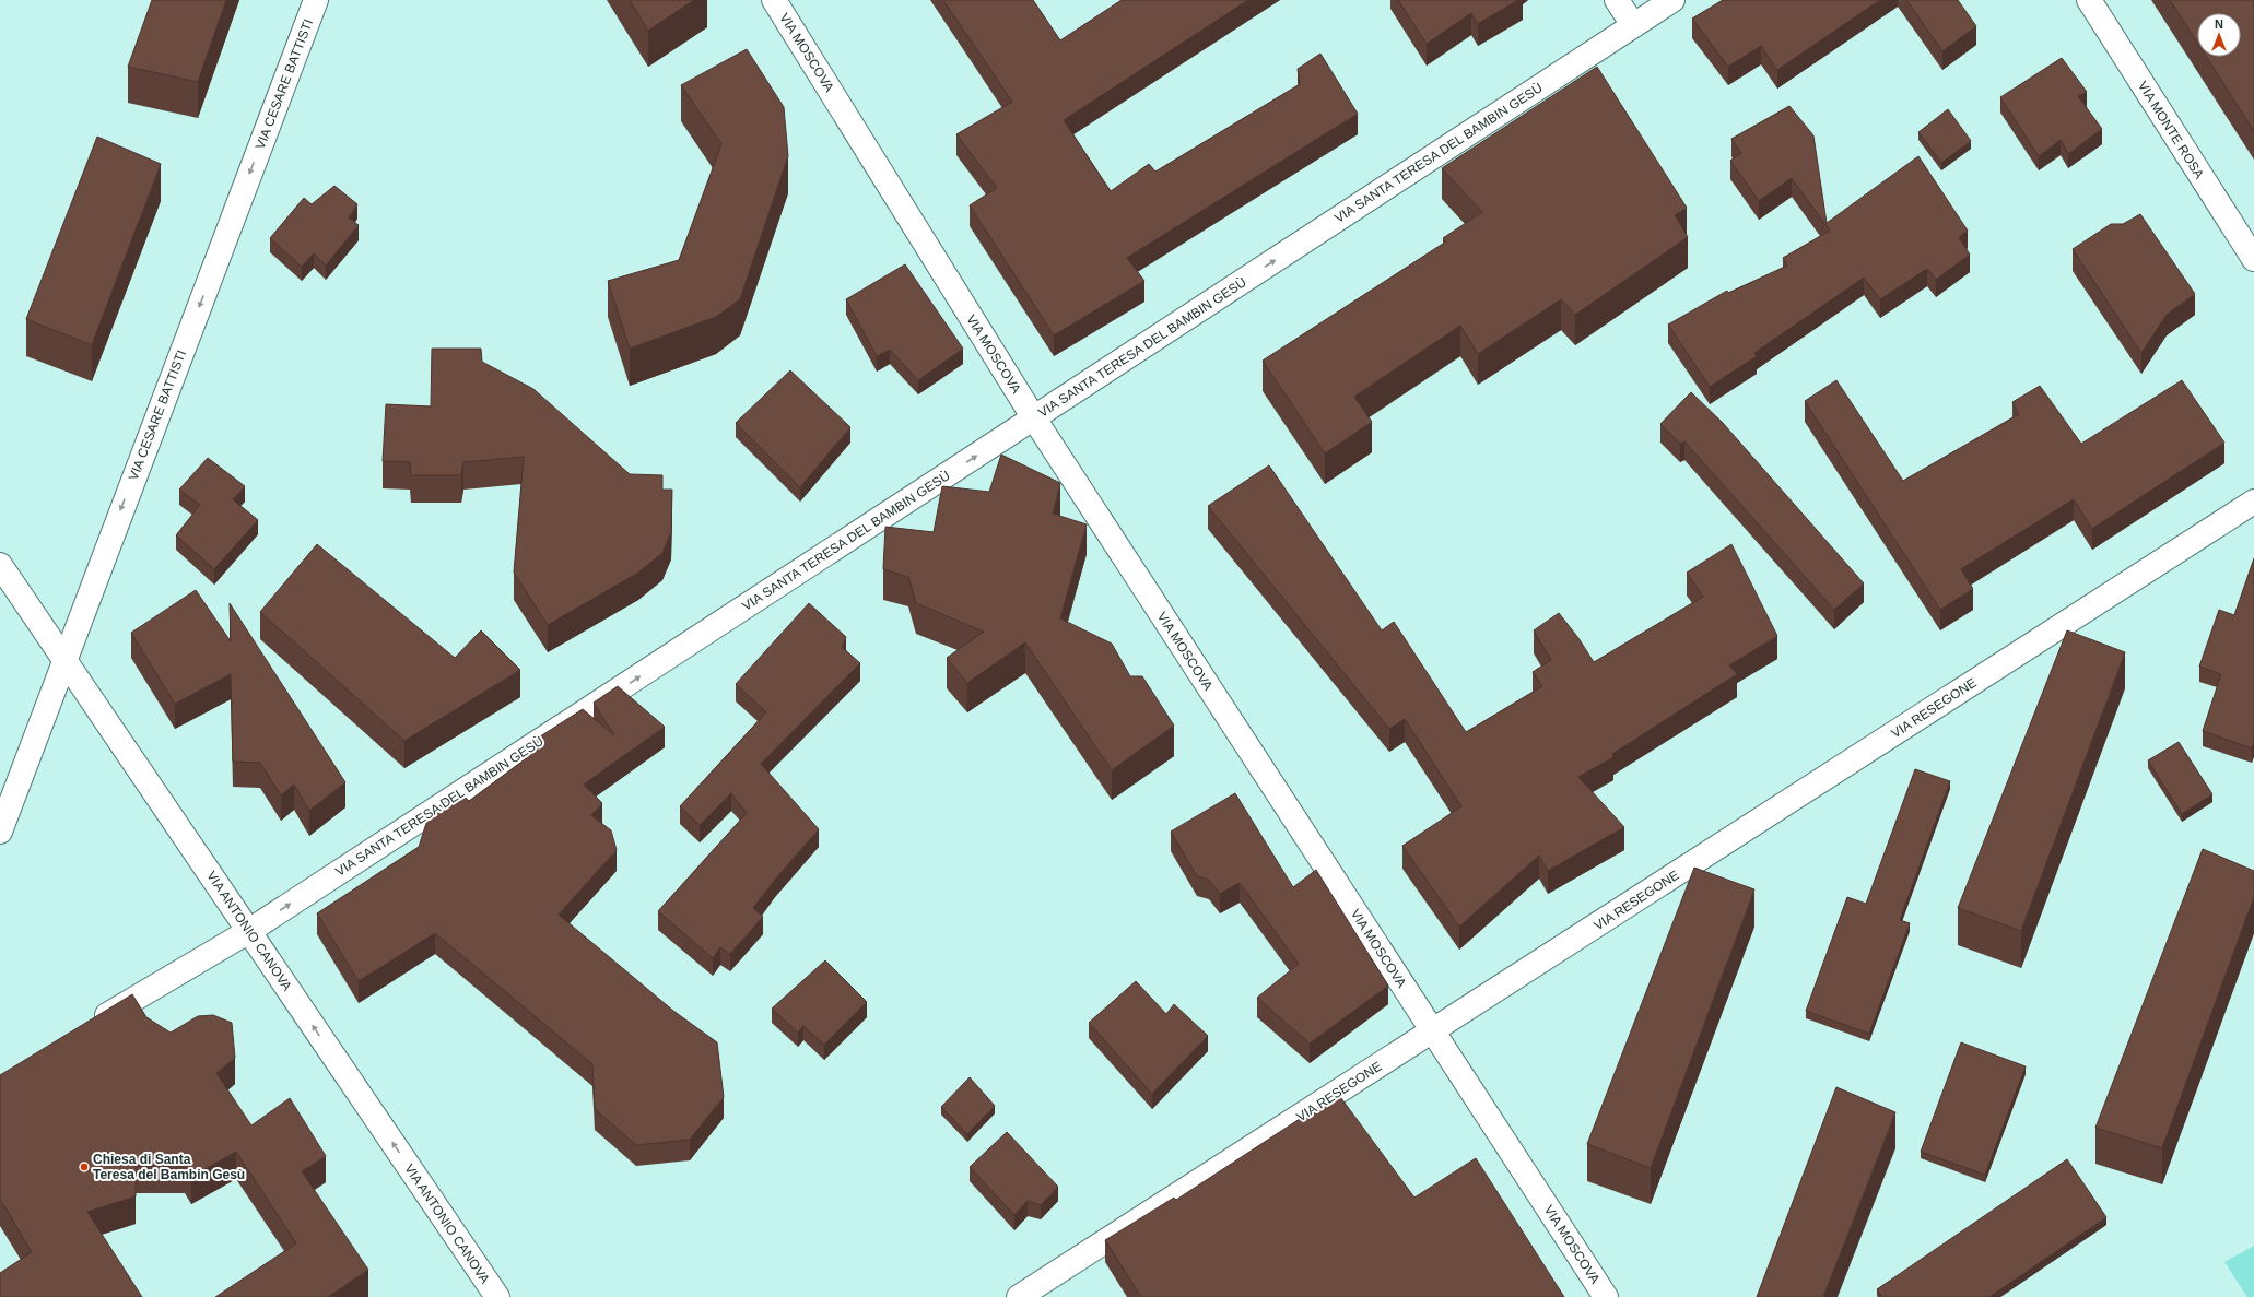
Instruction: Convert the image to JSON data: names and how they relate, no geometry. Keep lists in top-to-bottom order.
{
  "streets": {
    "street": [
      "VIA MOSCOVA",
      "VIA CESARE BATTISTI",
      "VIA MONTE ROSA",
      "VIA SANTA TERESA DEL BAMBIN GESÙ",
      "VIA RESEGONE",
      "VIA ANTONIO CANOVA"
    ]
  },
  "crossings": [
    ["VIA MOSCOVA", "VIA SANTA TERESA DEL BAMBIN GESÙ"],
    ["VIA MOSCOVA", "VIA RESEGONE"],
    ["VIA CESARE BATTISTI", "VIA ANTONIO CANOVA"],
    ["VIA SANTA TERESA DEL BAMBIN GESÙ", "VIA ANTONIO CANOVA"]
  ],
  "one_way": ["VIA CESARE BATTISTI", "VIA SANTA TERESA DEL BAMBIN GESÙ", "VIA ANTONIO CANOVA"],
  "places": ["Chiesa di Santa Teresa del Bambin Gesù"],
  "north": "top"
}
